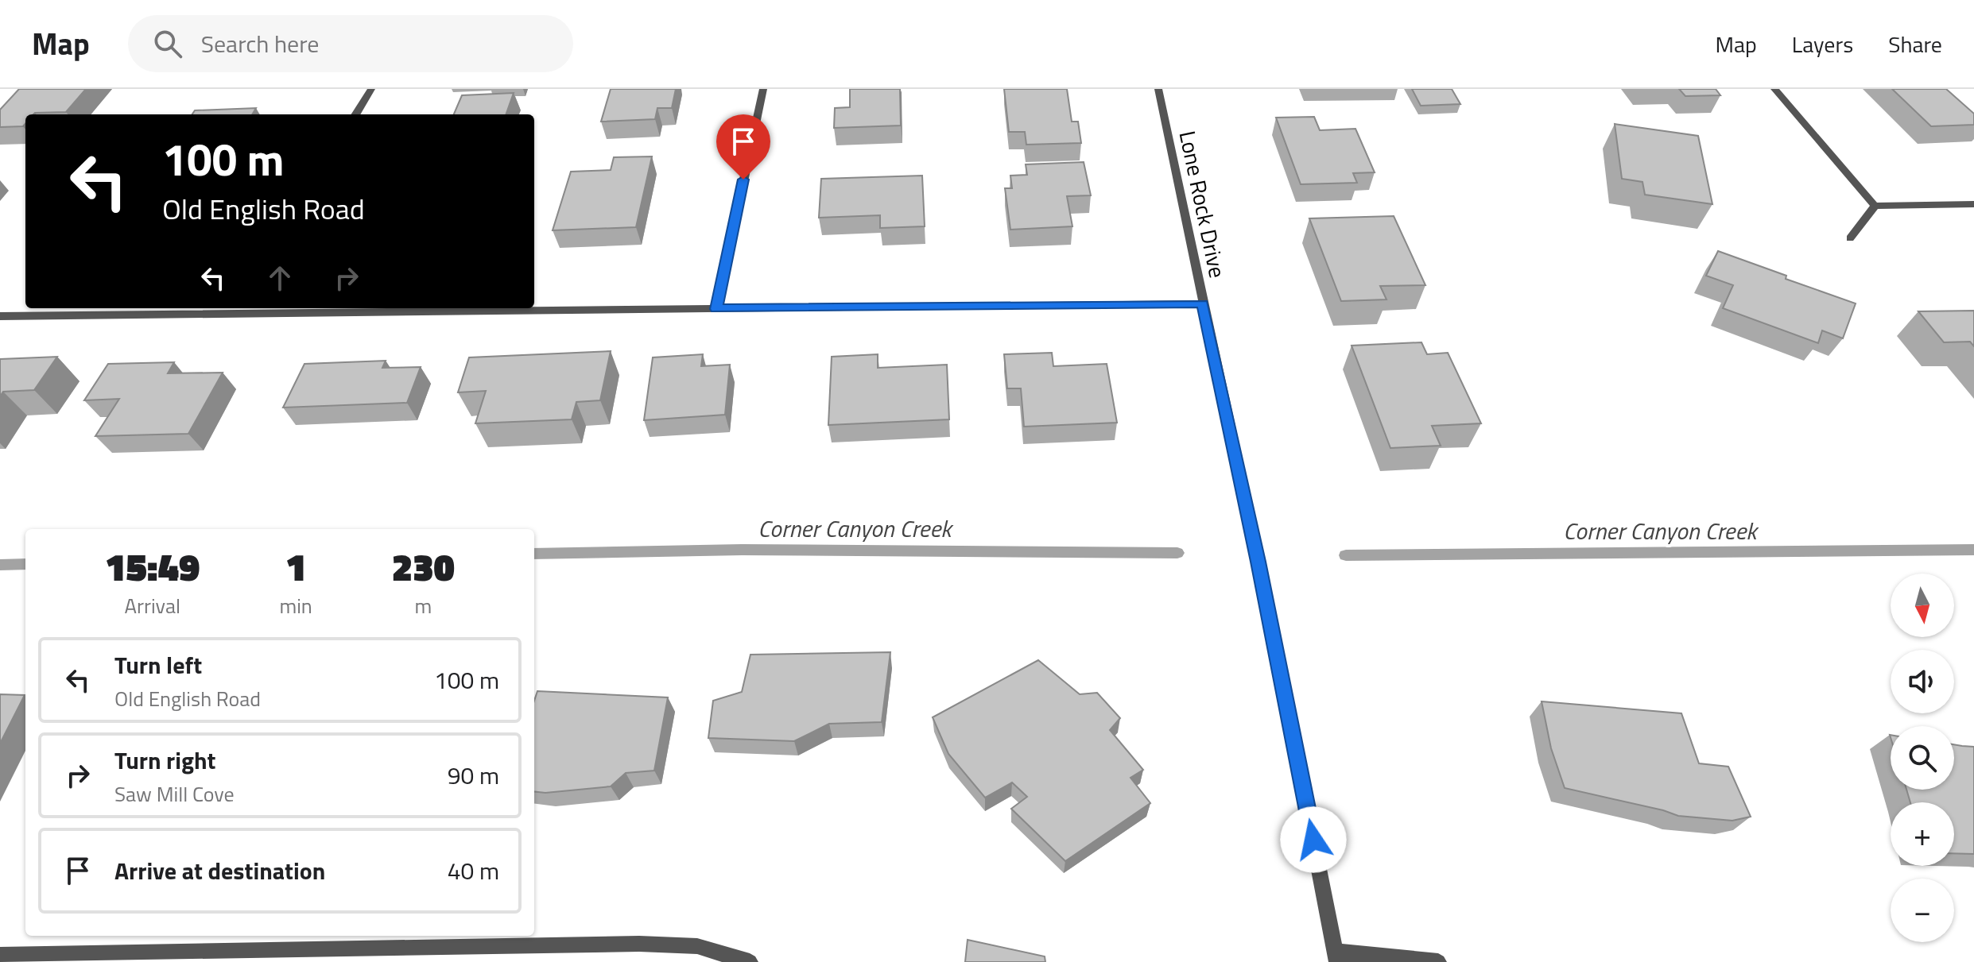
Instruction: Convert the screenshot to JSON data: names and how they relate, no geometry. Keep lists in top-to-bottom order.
{
  "streets": {
    "street": ["Lone Rock Drive"]
  },
  "water": ["Corner Canyon Creek"],
  "north": "bottom",
  "page": {
    "header": "Map",
    "search": "Search here",
    "nav": ["Map", "Layers", "Share"],
    "turn": ["100 m", "Old English Road"],
    "eta": [
      "15:49",
      "Arrival",
      "1",
      "min",
      "230",
      "m"
    ],
    "map_buttons": ["+", "−"],
    "list": [
      {
        "name": "Turn left",
        "note": "Old English Road",
        "value": "100 m"
      },
      {
        "name": "Turn right",
        "note": "Saw Mill Cove",
        "value": "90 m"
      },
      {
        "name": "Arrive at destination",
        "value": "40 m"
      }
    ]
  }
}
